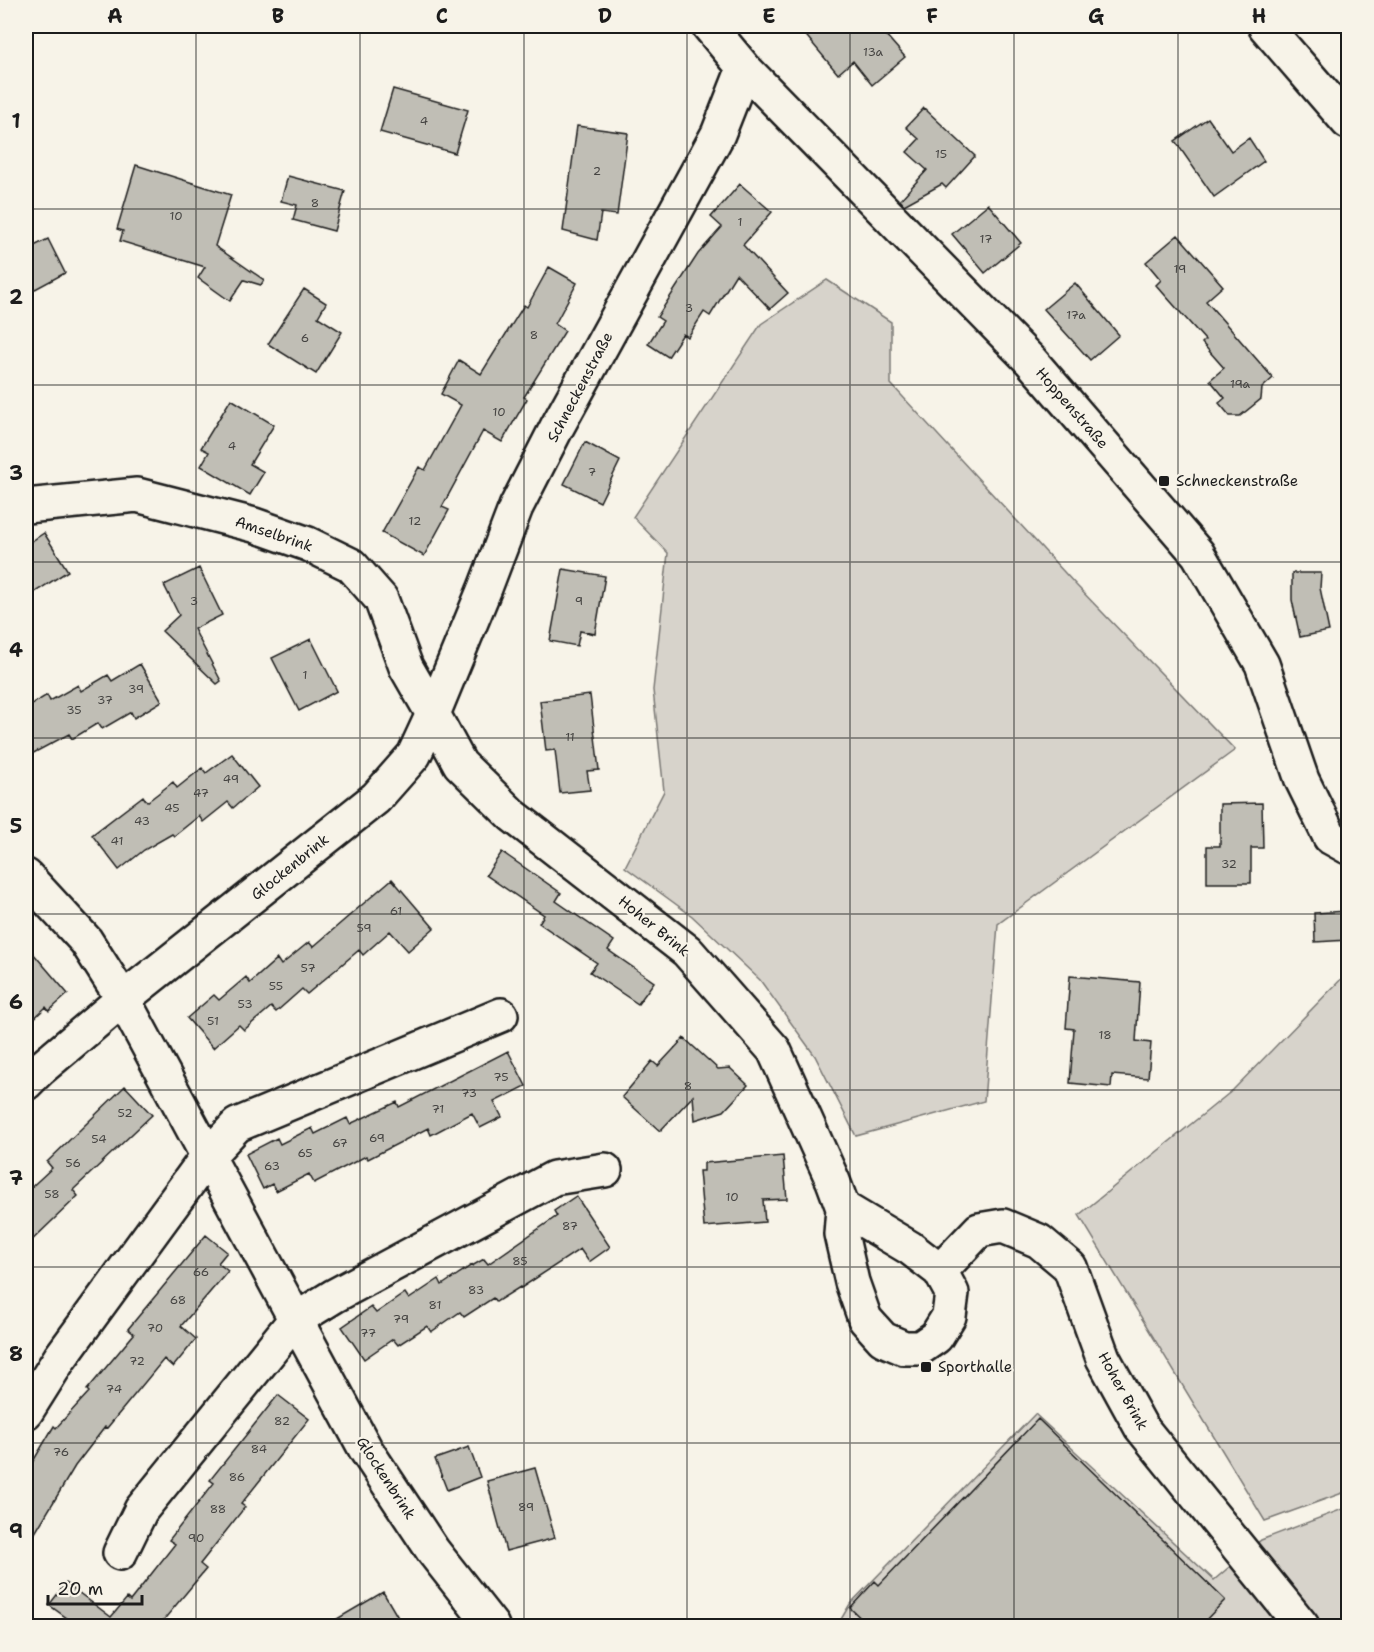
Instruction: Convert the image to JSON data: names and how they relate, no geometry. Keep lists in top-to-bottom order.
{
  "streets": {
    "street": [
      "Schneckenstraße",
      "Hoppenstraße",
      "Amselbrink",
      "Glockenbrink",
      "Hoher Brink"
    ]
  },
  "crossings": [
    ["Schneckenstraße", "Hoppenstraße"],
    ["Schneckenstraße", "Amselbrink"],
    ["Schneckenstraße", "Glockenbrink"],
    ["Schneckenstraße", "Hoher Brink"],
    ["Amselbrink", "Glockenbrink"],
    ["Amselbrink", "Hoher Brink"],
    ["Glockenbrink", "Hoher Brink"]
  ],
  "places": {
    "transit": ["Schneckenstraße", "Sporthalle"]
  },
  "house_numbers": [
    "13a",
    "4",
    "15",
    "2",
    "8",
    "10",
    "1",
    "17",
    "19",
    "3",
    "17a",
    "8",
    "6",
    "19a",
    "10",
    "4",
    "7",
    "12",
    "3",
    "9",
    "1",
    "39",
    "37",
    "35",
    "11",
    "49",
    "47",
    "45",
    "43",
    "41",
    "32",
    "61",
    "59",
    "57",
    "55",
    "53",
    "51",
    "18",
    "75",
    "8",
    "73",
    "71",
    "52",
    "69",
    "54",
    "67",
    "65",
    "56",
    "63",
    "58",
    "10",
    "87",
    "85",
    "66",
    "83",
    "68",
    "81",
    "79",
    "70",
    "77",
    "72",
    "74",
    "82",
    "84",
    "76",
    "86",
    "89",
    "88",
    "90"
  ],
  "scale_bar": "20 m",
  "grid": {
    "columns": [
      "A",
      "B",
      "C",
      "D",
      "E",
      "F",
      "G",
      "H"
    ],
    "rows": [
      "1",
      "2",
      "3",
      "4",
      "5",
      "6",
      "7",
      "8",
      "9"
    ]
  }
}
